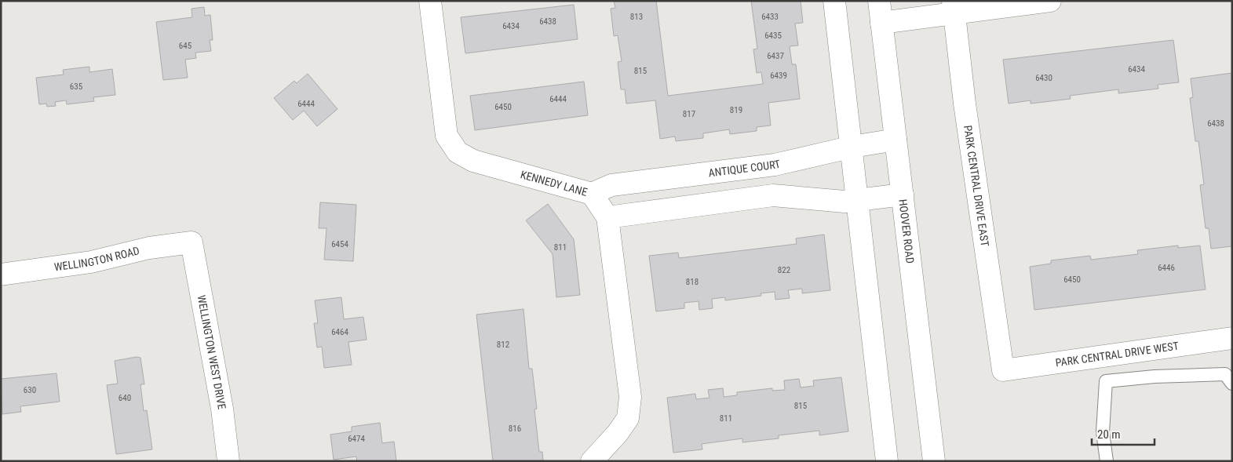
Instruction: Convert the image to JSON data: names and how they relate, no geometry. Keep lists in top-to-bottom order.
{
  "streets": {
    "street": [
      "ANTIQUE COURT",
      "KENNEDY LANE",
      "PARK CENTRAL DRIVE EAST",
      "HOOVER ROAD",
      "WELLINGTON ROAD",
      "WELLINGTON WEST DRIVE",
      "PARK CENTRAL DRIVE WEST"
    ]
  },
  "crossings": [
    ["ANTIQUE COURT", "KENNEDY LANE"],
    ["ANTIQUE COURT", "HOOVER ROAD"],
    ["PARK CENTRAL DRIVE EAST", "PARK CENTRAL DRIVE WEST"],
    ["WELLINGTON ROAD", "WELLINGTON WEST DRIVE"]
  ],
  "house_numbers": [
    "813",
    "6433",
    "6438",
    "6434",
    "6435",
    "645",
    "6437",
    "6434",
    "815",
    "6439",
    "6430",
    "635",
    "6444",
    "6444",
    "6450",
    "819",
    "817",
    "6438",
    "6454",
    "811",
    "6446",
    "822",
    "6450",
    "818",
    "6464",
    "812",
    "630",
    "640",
    "815",
    "811",
    "816",
    "6474"
  ],
  "scale_bar": "20 m"
}
